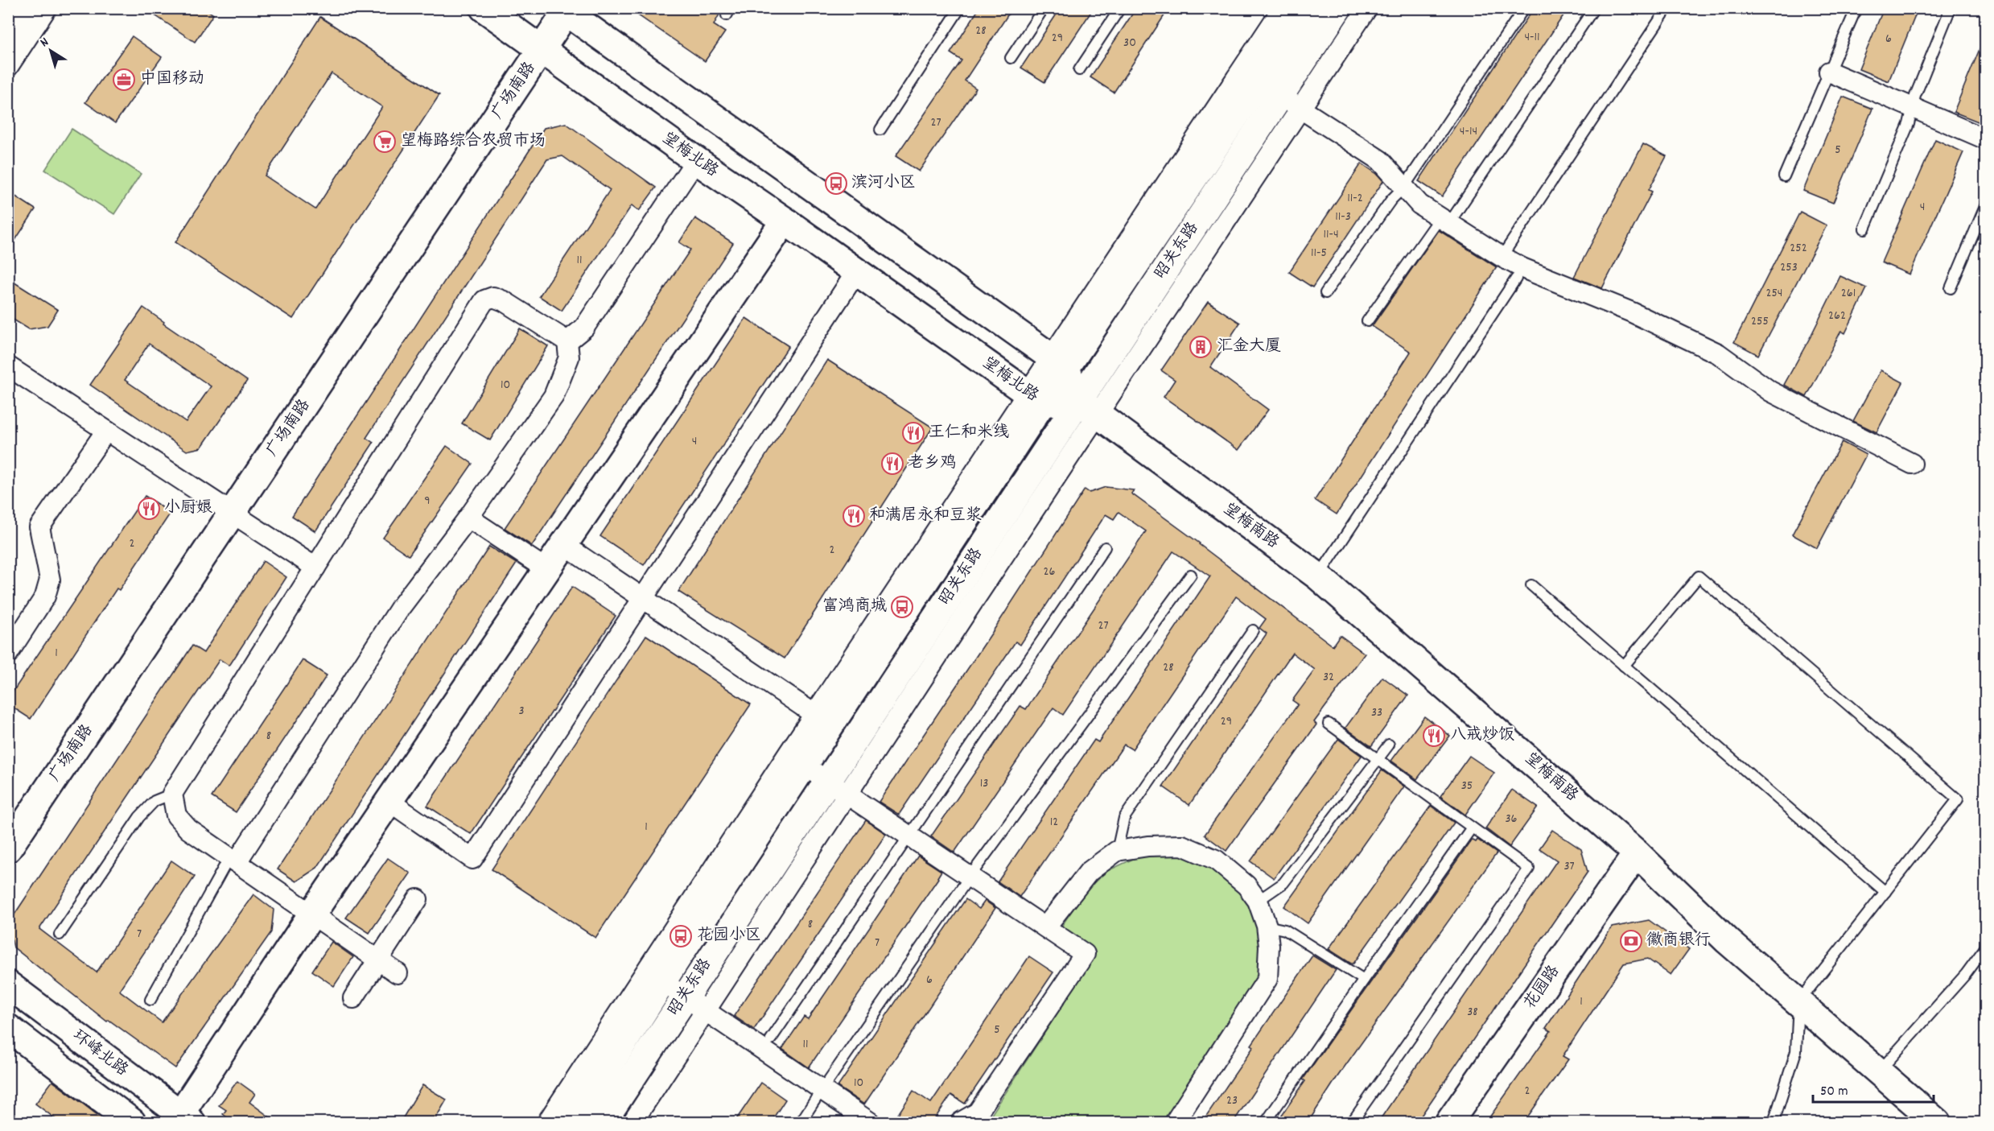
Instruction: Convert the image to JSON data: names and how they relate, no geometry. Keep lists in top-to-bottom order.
{
  "streets": {
    "main road": [
      "广场南路",
      "望梅北路",
      "昭关东路",
      "望梅南路",
      "花园路",
      "环峰北路"
    ]
  },
  "crossings": [
    ["广场南路", "望梅北路"],
    ["望梅北路", "昭关东路"],
    ["望梅北路", "望梅南路"],
    ["昭关东路", "望梅南路"],
    ["望梅南路", "花园路"]
  ],
  "places": {
    "office": ["中国移动"],
    "supermarket": ["望梅路综合农贸市场"],
    "bus stop": ["滨河小区", "富鸿商城", "花园小区"],
    "building": ["汇金大厦"],
    "restaurant": [
      "王仁和米线",
      "老乡鸡",
      "小厨娘",
      "和满居永和豆浆",
      "八戒炒饭"
    ],
    "bank": ["徽商银行"]
  },
  "house_numbers": [
    "28",
    "4-11",
    "29",
    "6",
    "30",
    "27",
    "4-14",
    "5",
    "11-2",
    "4",
    "11-3",
    "11-4",
    "252",
    "11-5",
    "11",
    "253",
    "254",
    "261",
    "262",
    "255",
    "10",
    "4",
    "9",
    "2",
    "2",
    "26",
    "27",
    "1",
    "28",
    "32",
    "3",
    "33",
    "29",
    "8",
    "13",
    "35",
    "36",
    "12",
    "1",
    "37",
    "8",
    "7",
    "7",
    "6",
    "1",
    "38",
    "5",
    "11",
    "10",
    "2",
    "23"
  ],
  "scale_bar": "50 m",
  "north": "top left"
}
